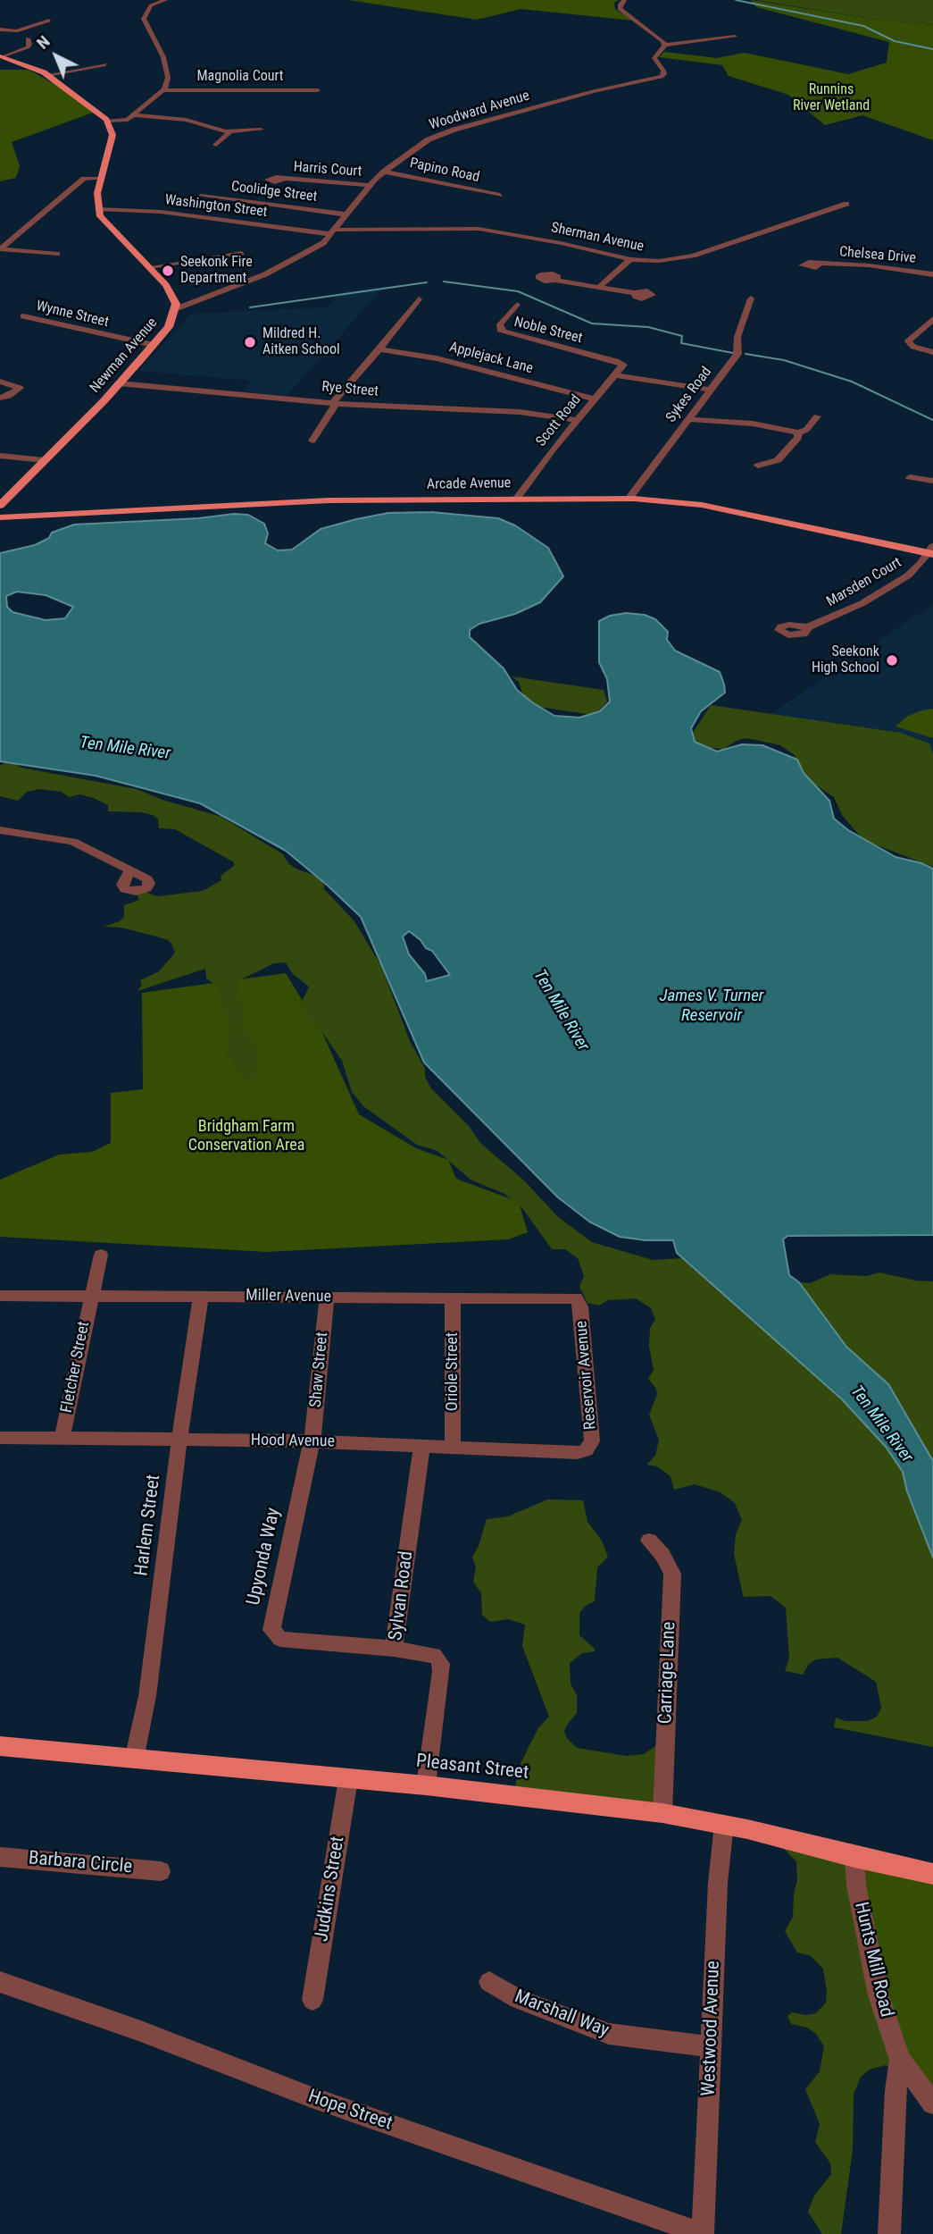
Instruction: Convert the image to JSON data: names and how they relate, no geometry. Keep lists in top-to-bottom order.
{
  "streets": {
    "main road": ["Newman Avenue", "Arcade Avenue", "Pleasant Street"],
    "street": [
      "Magnolia Court",
      "Woodward Avenue",
      "Harris Court",
      "Papino Road",
      "Coolidge Street",
      "Washington Street",
      "Sherman Avenue",
      "Chelsea Drive",
      "Wynne Street",
      "Noble Street",
      "Applejack Lane",
      "Rye Street",
      "Sykes Road",
      "Scott Road",
      "Marsden Court",
      "Miller Avenue",
      "Fletcher Street",
      "Shaw Street",
      "Oriole Street",
      "Reservoir Avenue",
      "Hood Avenue",
      "Harlem Street",
      "Upyonda Way",
      "Sylvan Road",
      "Carriage Lane",
      "Barbara Circle",
      "Judkins Street",
      "Hunts Mill Road",
      "Marshall Way",
      "Westwood Avenue",
      "Hope Street"
    ]
  },
  "crossings": [
    ["Woodward Avenue", "Harris Court"],
    ["Woodward Avenue", "Papino Road"],
    ["Woodward Avenue", "Coolidge Street"],
    ["Woodward Avenue", "Washington Street"],
    ["Woodward Avenue", "Sherman Avenue"],
    ["Woodward Avenue", "Newman Avenue"],
    ["Washington Street", "Sherman Avenue"],
    ["Washington Street", "Newman Avenue"],
    ["Wynne Street", "Newman Avenue"],
    ["Noble Street", "Scott Road"],
    ["Newman Avenue", "Rye Street"],
    ["Applejack Lane", "Scott Road"],
    ["Rye Street", "Scott Road"],
    ["Sykes Road", "Arcade Avenue"],
    ["Scott Road", "Arcade Avenue"],
    ["Arcade Avenue", "Marsden Court"],
    ["Miller Avenue", "Fletcher Street"],
    ["Miller Avenue", "Shaw Street"],
    ["Miller Avenue", "Oriole Street"],
    ["Miller Avenue", "Reservoir Avenue"],
    ["Miller Avenue", "Harlem Street"],
    ["Fletcher Street", "Hood Avenue"],
    ["Shaw Street", "Hood Avenue"],
    ["Shaw Street", "Upyonda Way"],
    ["Oriole Street", "Hood Avenue"],
    ["Reservoir Avenue", "Hood Avenue"],
    ["Hood Avenue", "Harlem Street"],
    ["Hood Avenue", "Upyonda Way"],
    ["Hood Avenue", "Sylvan Road"],
    ["Harlem Street", "Pleasant Street"],
    ["Upyonda Way", "Sylvan Road"],
    ["Sylvan Road", "Pleasant Street"],
    ["Carriage Lane", "Pleasant Street"],
    ["Pleasant Street", "Judkins Street"],
    ["Pleasant Street", "Hunts Mill Road"],
    ["Pleasant Street", "Westwood Avenue"],
    ["Marshall Way", "Westwood Avenue"],
    ["Westwood Avenue", "Hope Street"]
  ],
  "water": ["Ten Mile River", "James V. Turner Reservoir"],
  "parks": ["Runnins River Wetland", "Bridgham Farm Conservation Area"],
  "places": ["Seekonk Fire Department", "Mildred H. Aitken School", "Seekonk High School"],
  "north": "top left"
}
